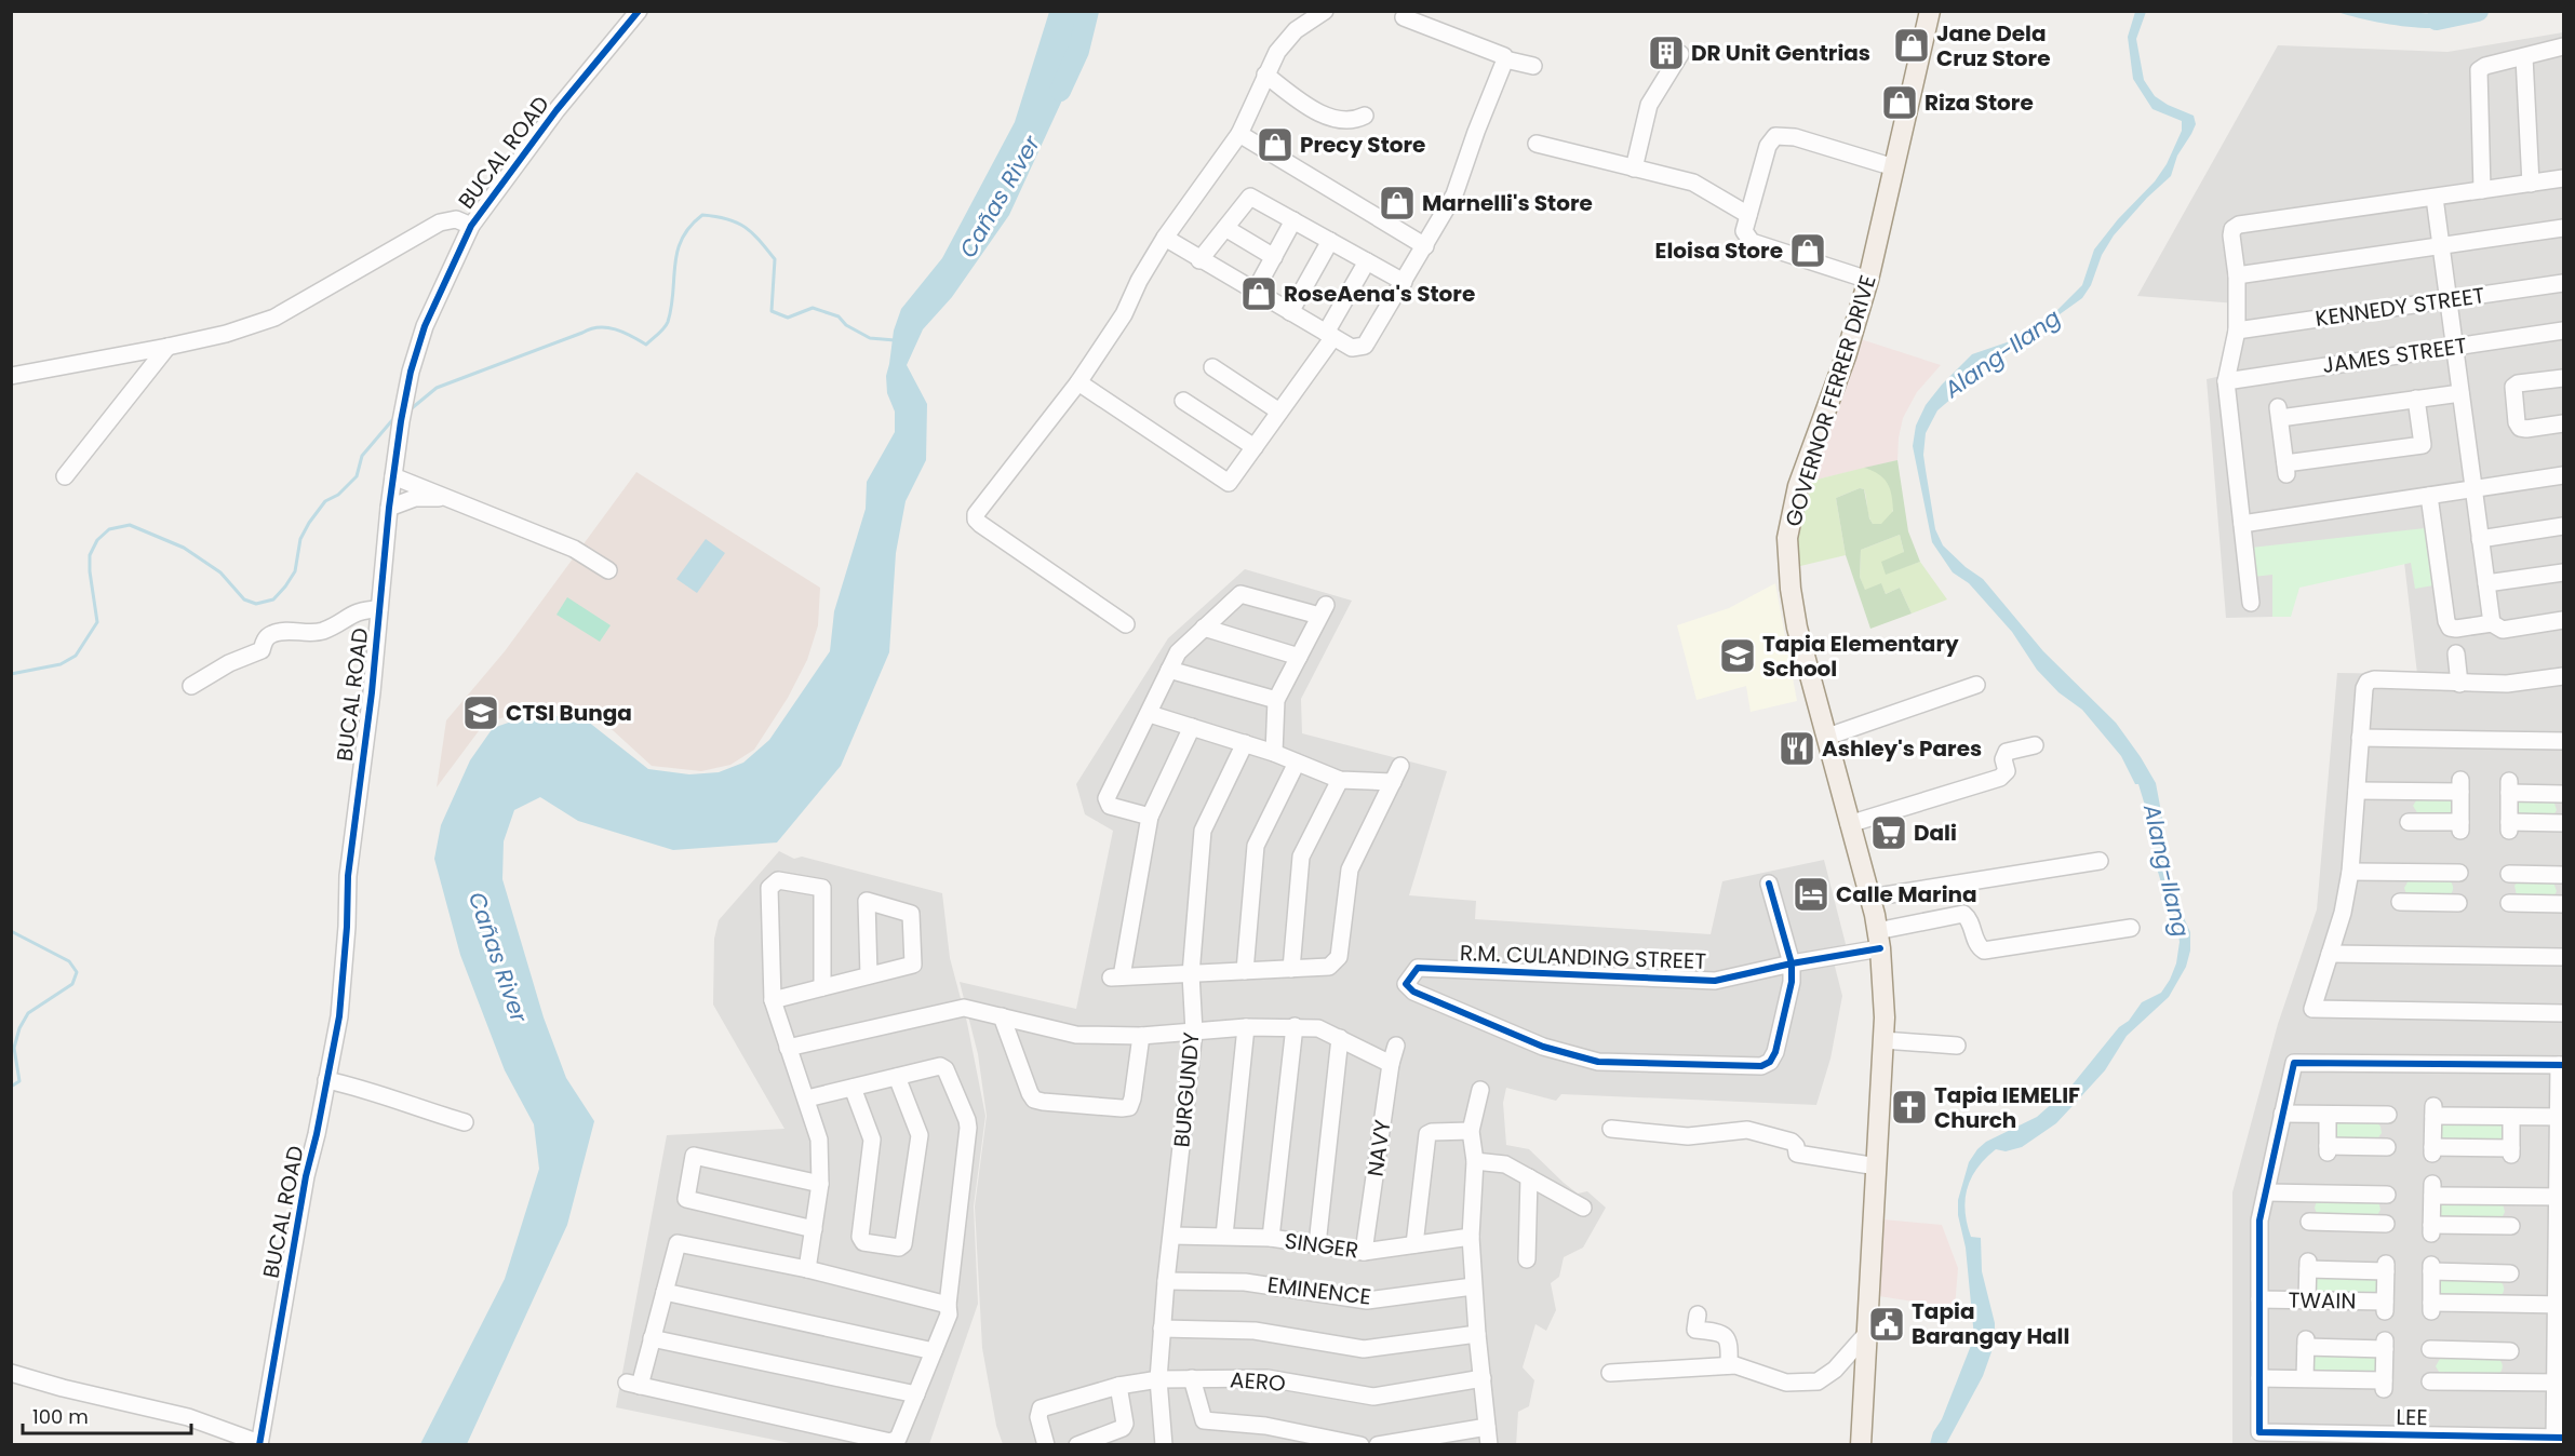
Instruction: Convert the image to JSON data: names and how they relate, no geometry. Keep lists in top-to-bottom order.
{
  "streets": {
    "main road": ["GOVERNOR FERRER DRIVE"],
    "street": [
      "BUCAL ROAD",
      "KENNEDY STREET",
      "JAMES STREET",
      "R.M. CULANDING STREET",
      "BURGUNDY",
      "NAVY",
      "SINGER",
      "EMINENCE",
      "TWAIN",
      "AERO",
      "LEE"
    ]
  },
  "crossings": [
    ["GOVERNOR FERRER DRIVE", "R.M. CULANDING STREET"],
    ["BURGUNDY", "SINGER"],
    ["BURGUNDY", "EMINENCE"],
    ["BURGUNDY", "AERO"],
    ["NAVY", "SINGER"]
  ],
  "water": ["Cañas River", "Alang-Ilang"],
  "places": {
    "shop": [
      "Jane Dela Cruz Store",
      "Riza Store",
      "Precy Store",
      "Marnelli's Store",
      "Eloisa Store",
      "RoseAena's Store"
    ],
    "building": ["DR Unit Gentrias"],
    "school or university": ["Tapia Elementary School", "CTSI Bunga"],
    "restaurant": ["Ashley's Pares"],
    "supermarket": ["Dali"],
    "hotel": ["Calle Marina"],
    "church": ["Tapia IEMELIF Church"],
    "public building": ["Tapia Barangay Hall"]
  },
  "scale_bar": "100 m"
}
